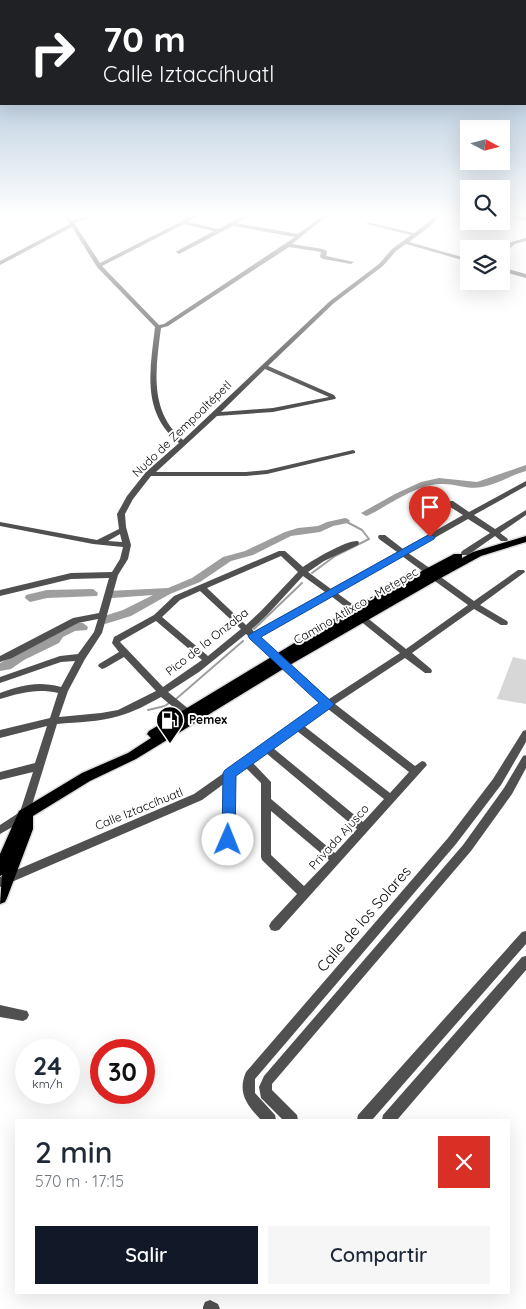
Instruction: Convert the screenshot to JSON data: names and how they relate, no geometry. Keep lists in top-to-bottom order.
{
  "streets": {
    "main road": ["Camino Atlixco - Metepec"],
    "street": [
      "Nudo de Zempoaltépetl",
      "Pico de la Onzaba",
      "Calle Iztaccíhuatl",
      "Privada Ajusco",
      "Calle de los Solares"
    ]
  },
  "crossings": [
    ["Calle Iztaccíhuatl", "Privada Ajusco"]
  ],
  "places": {
    "fuel station": ["Pemex"]
  },
  "north": "right",
  "page": {
    "turn": ["70 m", "Calle Iztaccíhuatl"],
    "speed": "24 km/h",
    "limit": "30",
    "heading": ["2 min", "570 m · 17:15"],
    "buttons": ["Salir", "Compartir"]
  }
}
